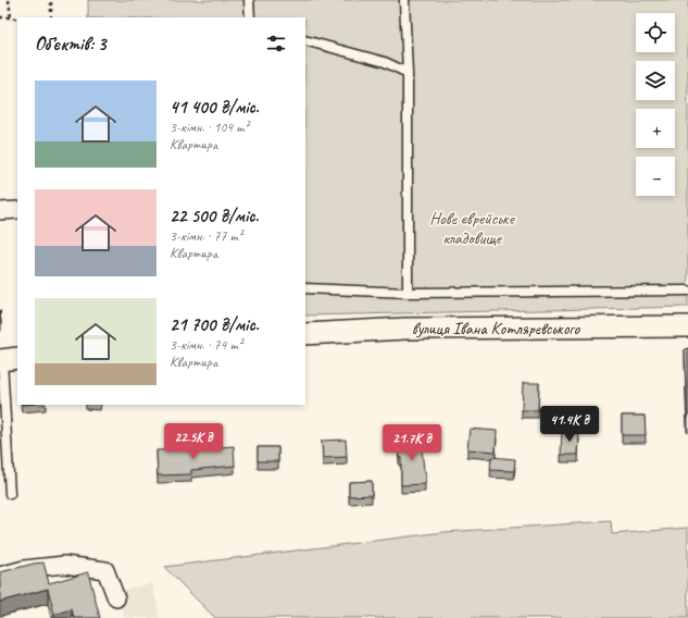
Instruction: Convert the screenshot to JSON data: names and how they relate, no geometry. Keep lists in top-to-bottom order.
{
  "streets": {
    "street": ["вулиця Івана Котляревського"]
  },
  "parks": ["Нове єврейське кладовище"],
  "page": {
    "map_buttons": ["+", "−"],
    "heading": "Об’єктів: 3",
    "list": [
      {
        "name": "41 400 ₴/міс.",
        "note": "3-кімн. · 104 m² · Квартира"
      },
      {
        "name": "22 500 ₴/міс.",
        "note": "3-кімн. · 77 m² · Квартира"
      },
      {
        "name": "21 700 ₴/міс.",
        "note": "3-кімн. · 74 m² · Квартира"
      }
    ],
    "price": ["41.4K ₴", "22.5K ₴", "21.7K ₴"]
  }
}
